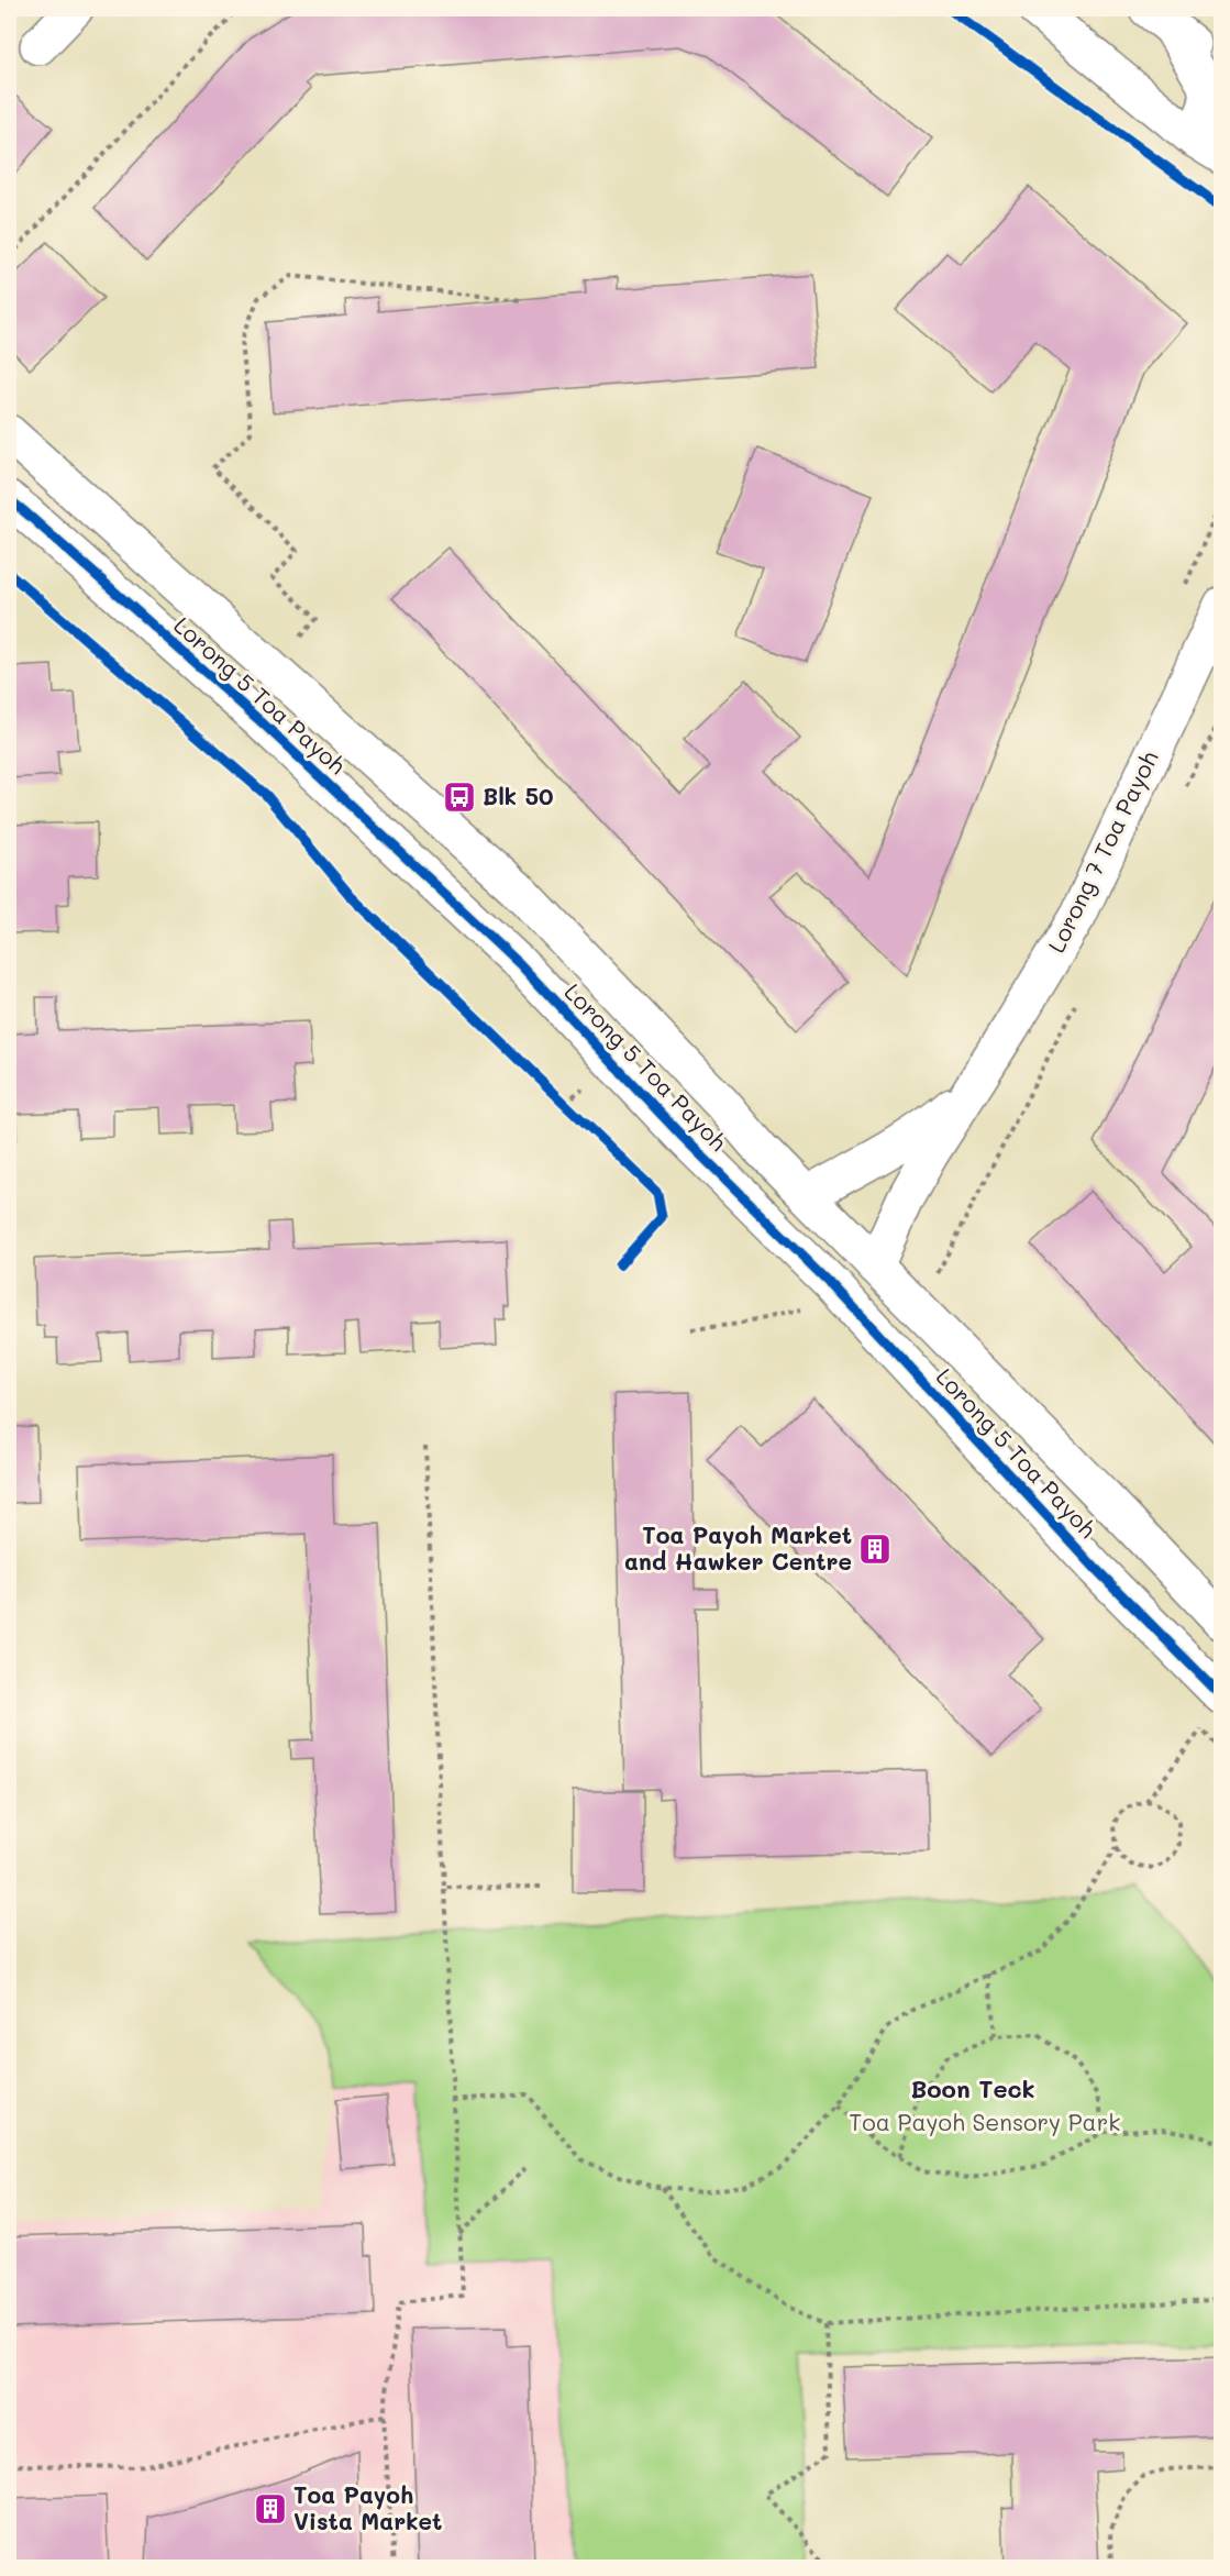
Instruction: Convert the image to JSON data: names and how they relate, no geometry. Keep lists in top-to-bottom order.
{
  "streets": {
    "street": ["Lorong 5 Toa Payoh", "Lorong 7 Toa Payoh"]
  },
  "crossings": [
    ["Lorong 5 Toa Payoh", "Lorong 7 Toa Payoh"]
  ],
  "districts": ["Boon Teck"],
  "parks": ["Toa Payoh Sensory Park"],
  "places": {
    "bus stop": ["Blk 50"],
    "building": ["Toa Payoh Market and Hawker Centre", "Toa Payoh Vista Market"]
  }
}
